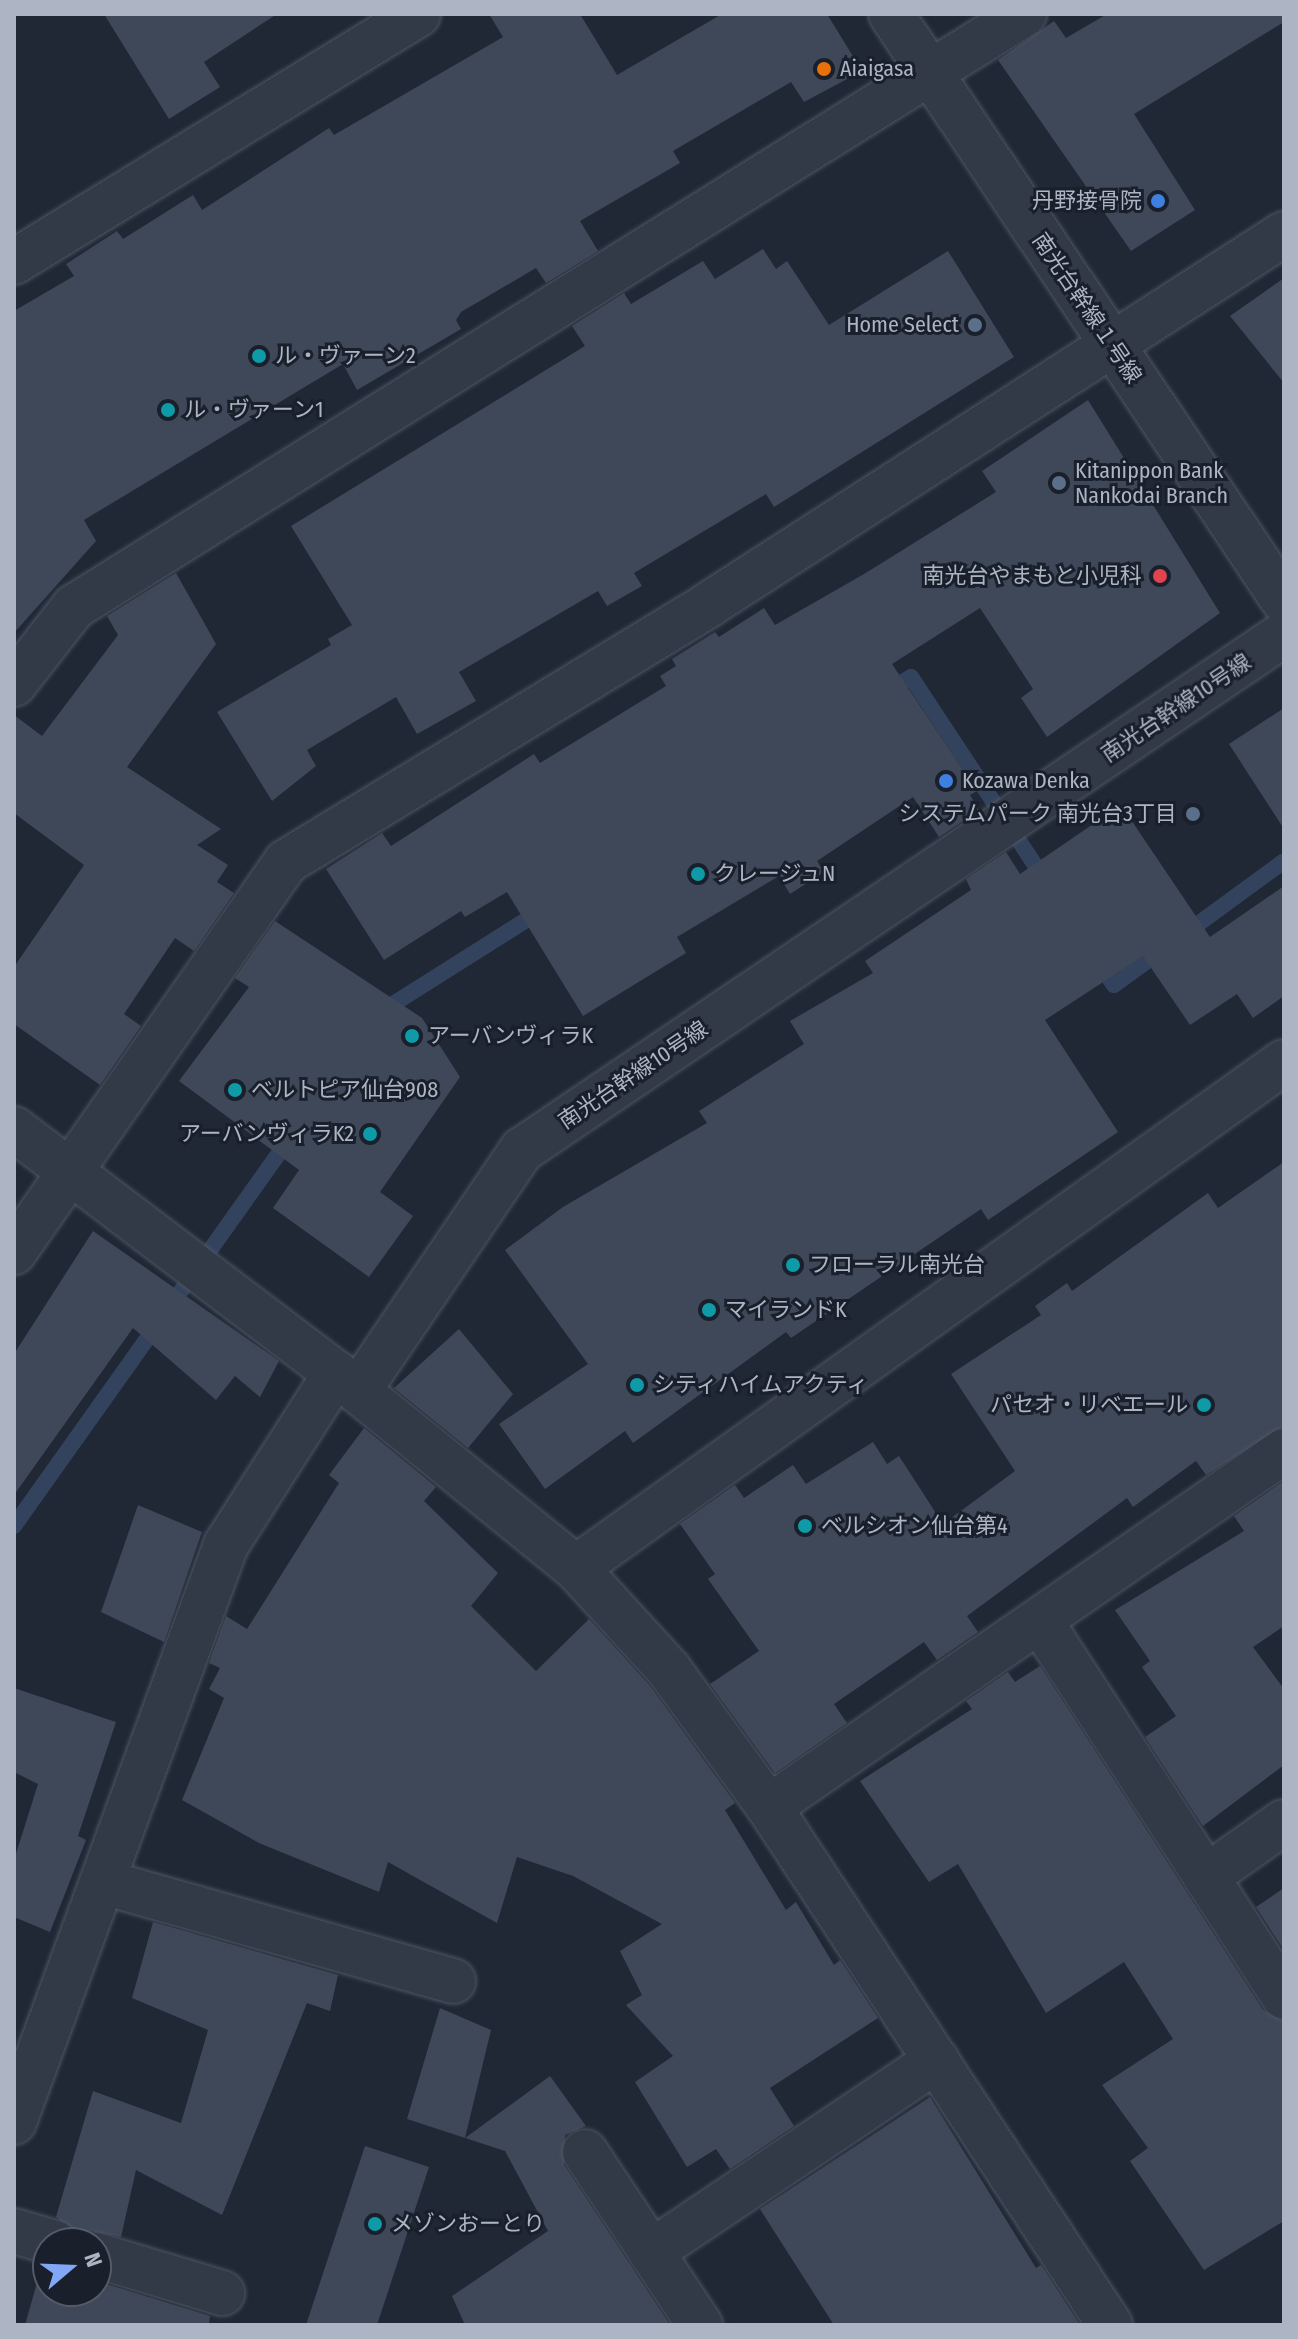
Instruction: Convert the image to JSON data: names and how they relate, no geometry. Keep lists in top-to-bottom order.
{
  "streets": {
    "street": ["南光台幹線１号線", "南光台幹線10号線"]
  },
  "places": [
    "Aiaigasa",
    "丹野接骨院",
    "Home Select",
    "ル・ヴァーン2",
    "ル・ヴァーン1",
    "Kitanippon Bank Nankodai Branch",
    "南光台やまもと小児科",
    "Kozawa Denka",
    "システムパーク 南光台3丁目",
    "クレージュN",
    "アーバンヴィラK",
    "ベルトピア仙台908",
    "アーバンヴィラK2",
    "フローラル南光台",
    "マイランドK",
    "シティハイムアクティ",
    "パセオ・リベエール",
    "ベルシオン仙台第4",
    "メゾンおーとり"
  ],
  "north": "right"
}
